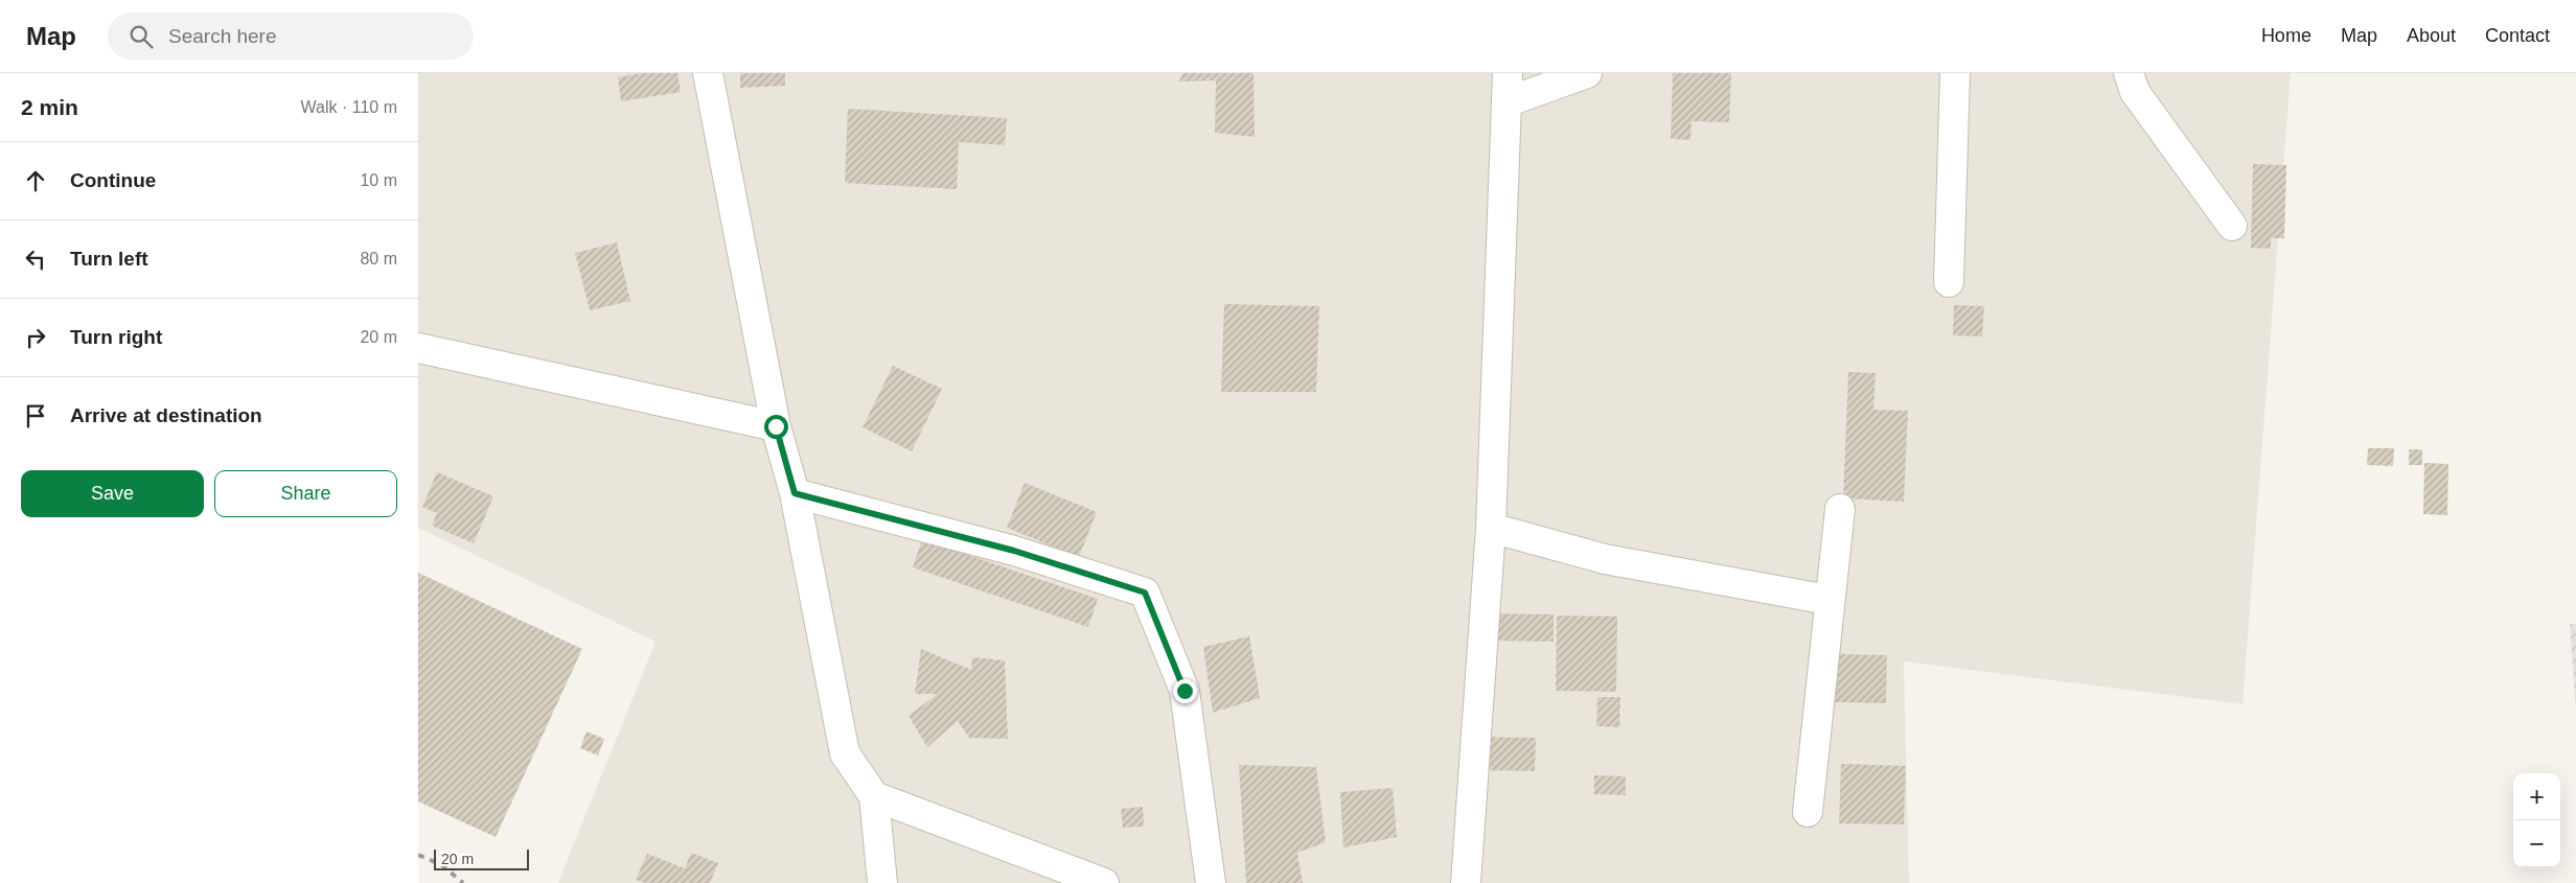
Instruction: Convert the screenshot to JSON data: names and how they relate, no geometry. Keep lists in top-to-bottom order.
{
  "scale_bar": "20 m",
  "page": {
    "header": "Map",
    "search": "Search here",
    "nav": [
      "Home",
      "Map",
      "About",
      "Contact"
    ],
    "heading": ["2 min", "Walk · 110 m"],
    "list": [
      ["Continue", "10 m"],
      ["Turn left", "80 m"],
      ["Turn right", "20 m"],
      "Arrive at destination"
    ],
    "buttons": ["Save", "Share"],
    "map_buttons": ["+", "−"],
    "scale": "20 m"
  }
}
